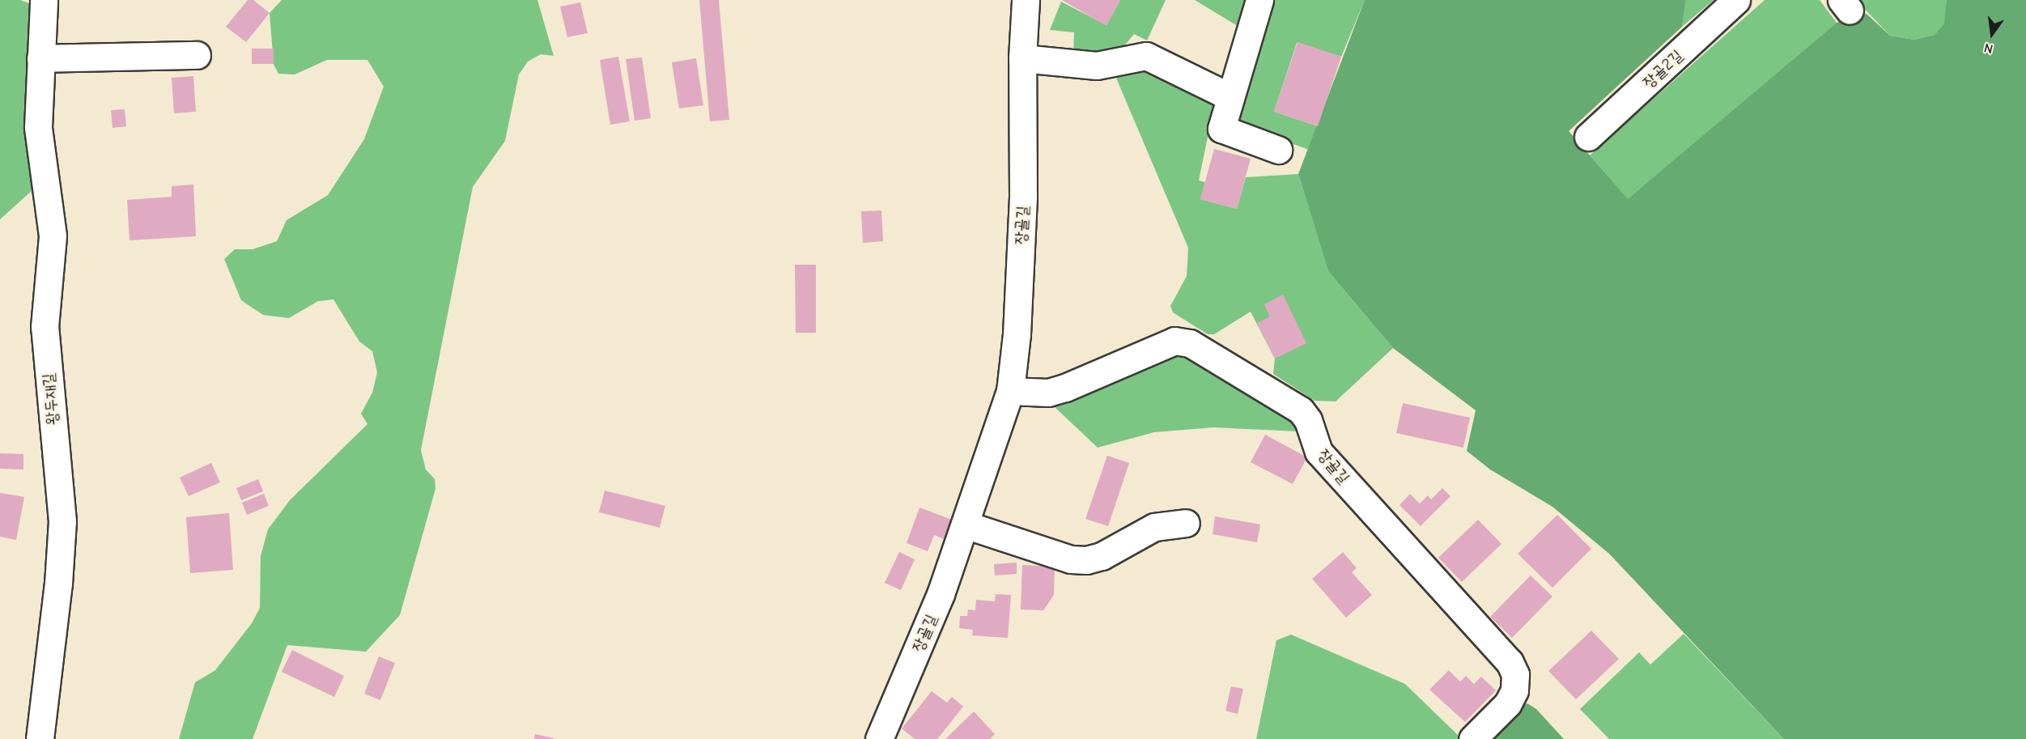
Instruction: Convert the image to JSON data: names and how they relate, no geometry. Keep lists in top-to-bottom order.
{
  "streets": {
    "lane": ["장골2길", "장골길", "왕두재길"]
  },
  "north": "bottom"
}
